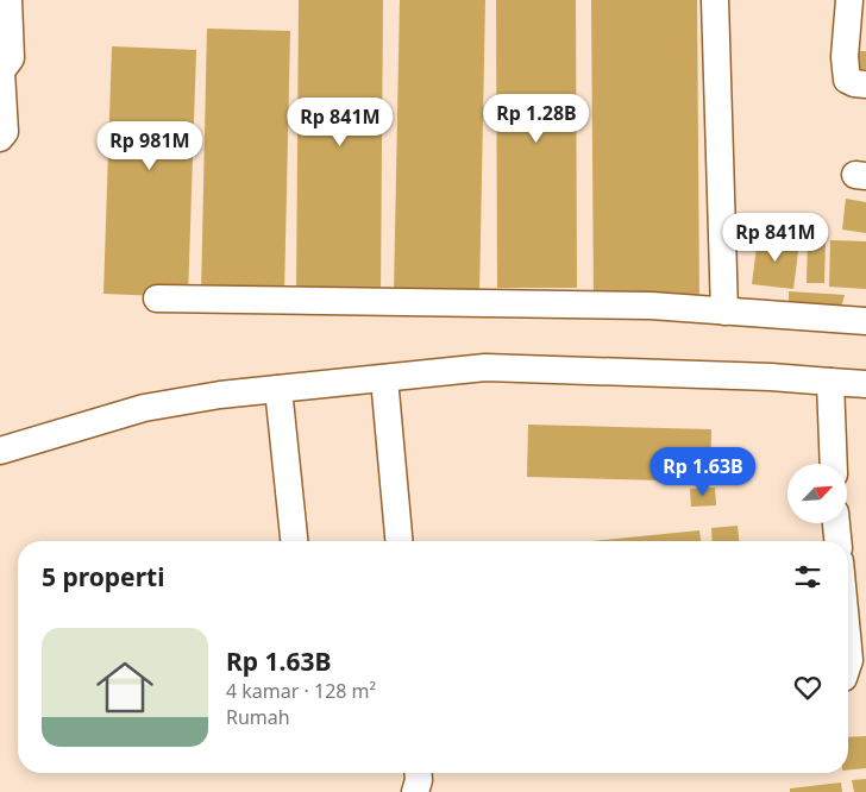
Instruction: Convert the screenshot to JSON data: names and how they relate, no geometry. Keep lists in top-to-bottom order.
{
  "north": "top right",
  "page": {
    "price": [
      "Rp 1.28B",
      "Rp 841M",
      "Rp 981M",
      "Rp 841M",
      "Rp 1.63B"
    ],
    "heading": "5 properti",
    "list": [
      {
        "name": "Rp 1.63B",
        "note": "4 kamar · 128 m² · Rumah"
      }
    ]
  }
}
